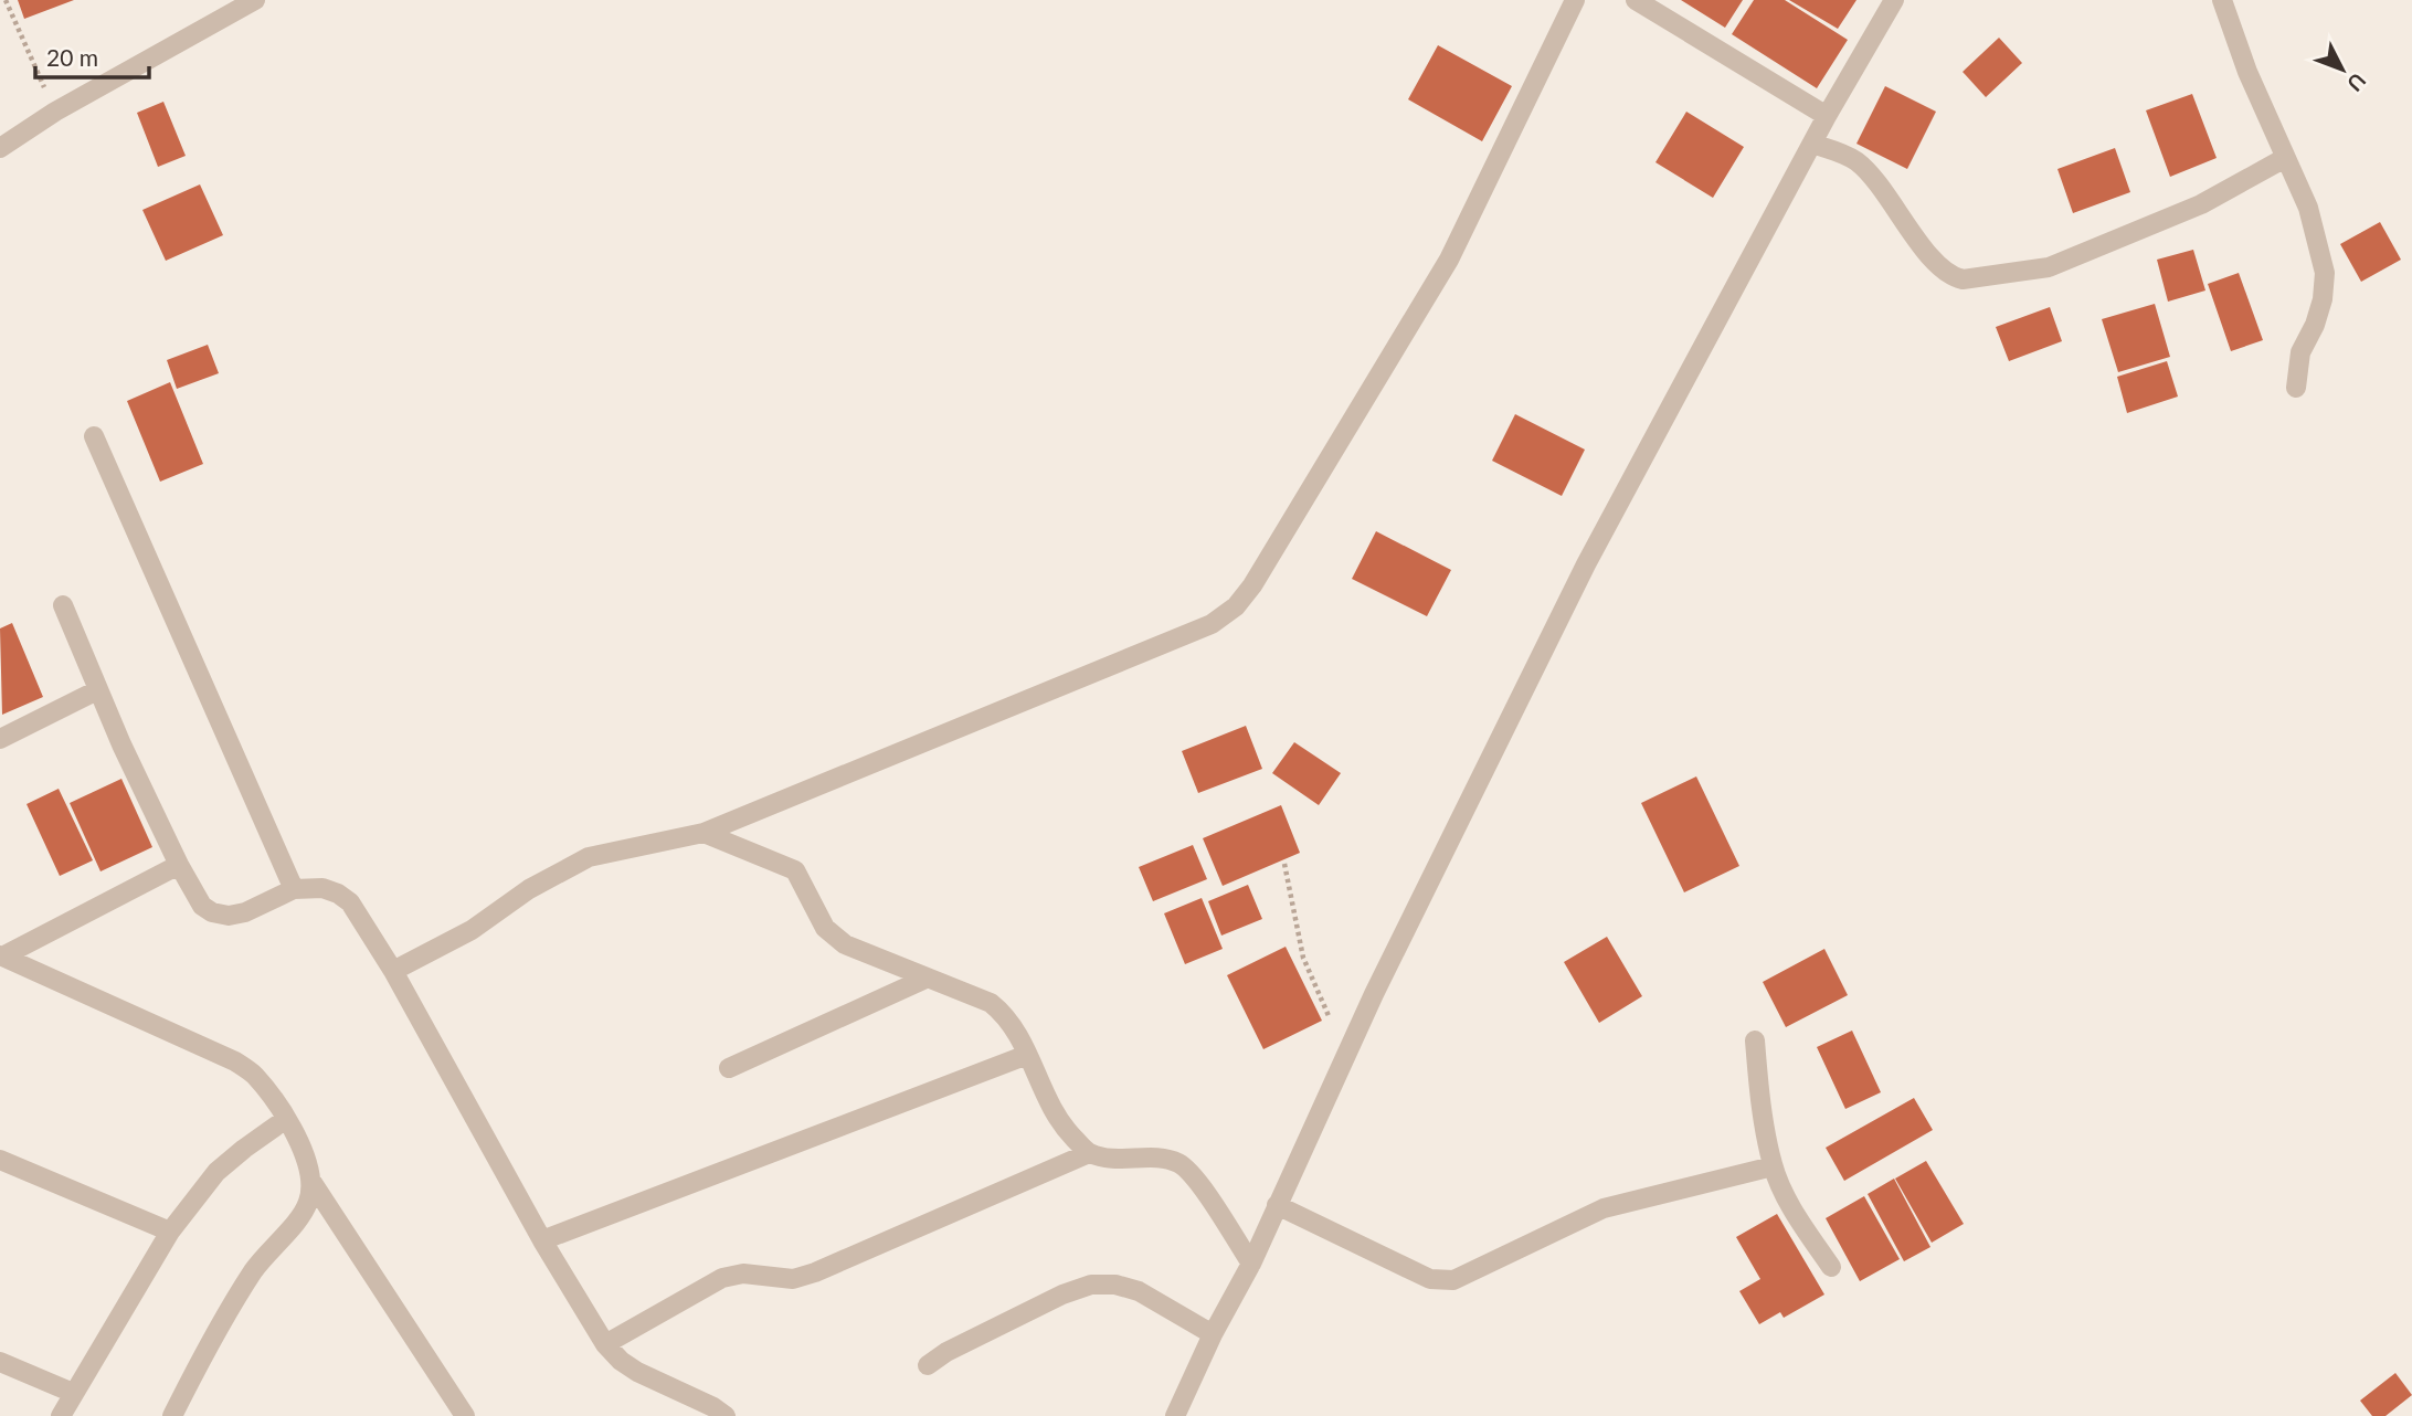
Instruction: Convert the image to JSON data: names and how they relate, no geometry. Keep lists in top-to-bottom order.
{
  "scale_bar": "20 m",
  "north": "bottom right"
}
